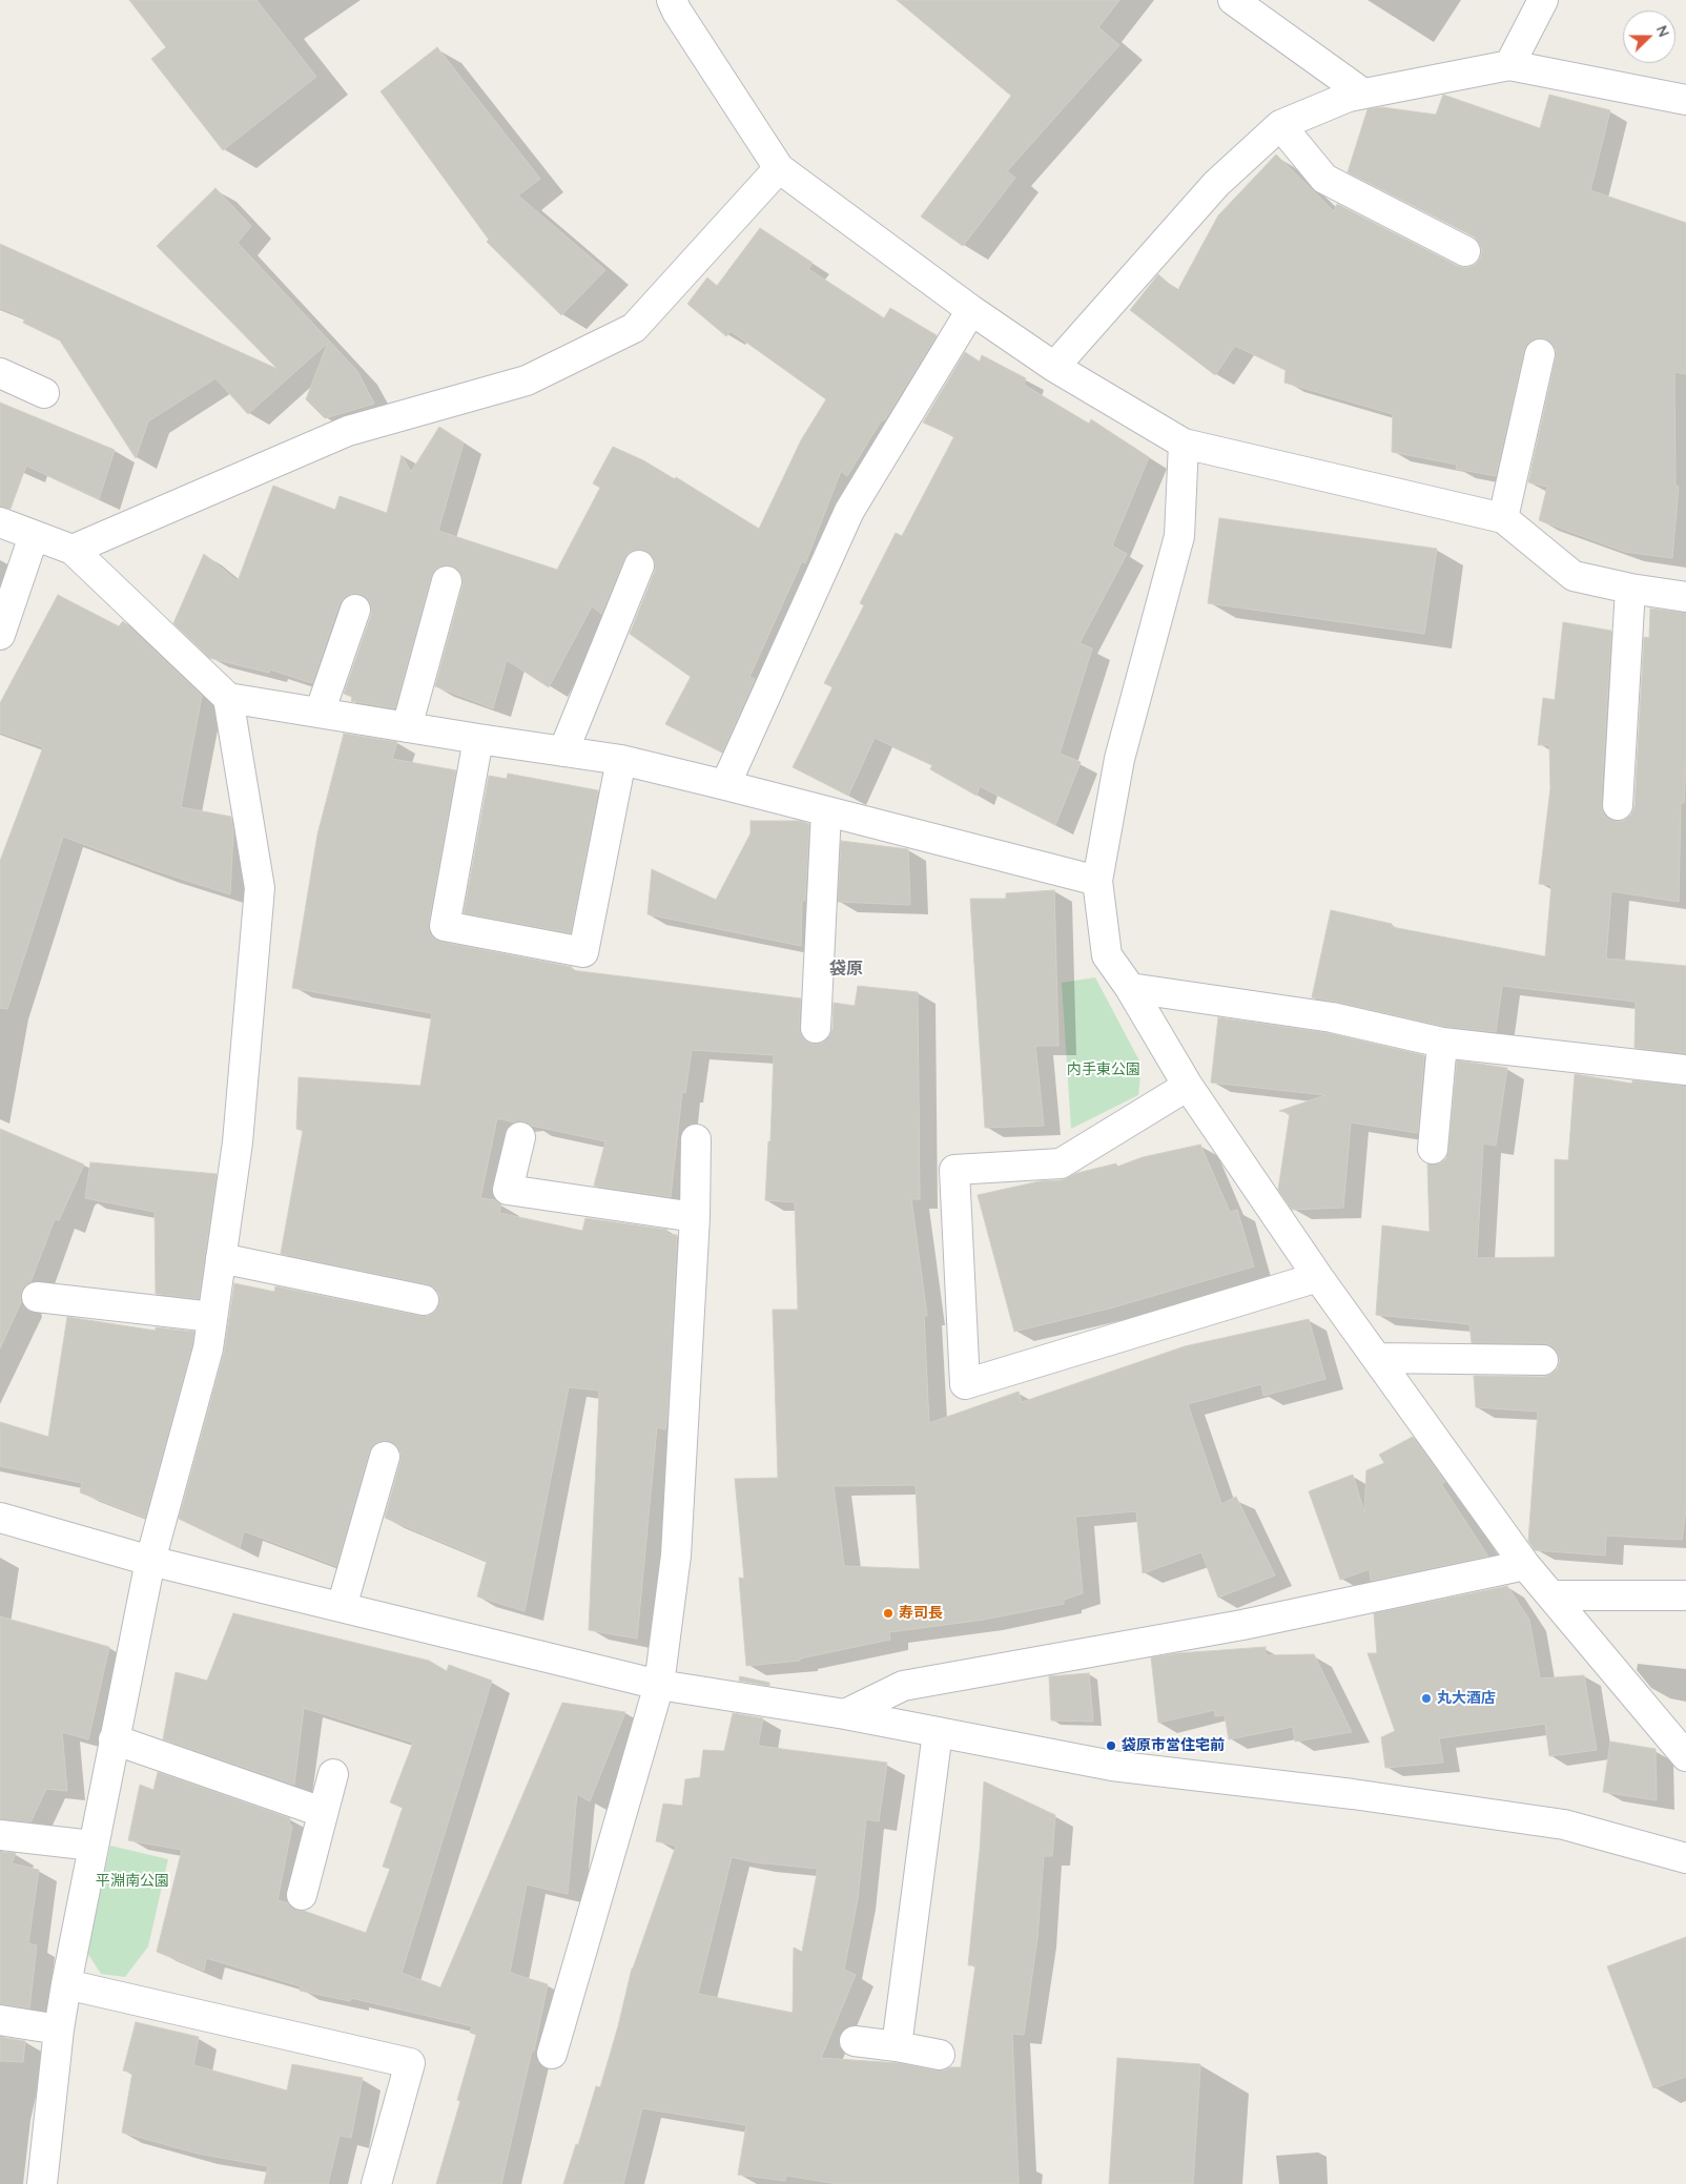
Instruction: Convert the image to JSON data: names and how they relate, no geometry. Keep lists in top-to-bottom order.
{
  "districts": ["袋原"],
  "parks": ["内手東公園", "平淵南公園"],
  "places": ["寿司長", "丸大酒店", "袋原市営住宅前"],
  "north": "right"
}
